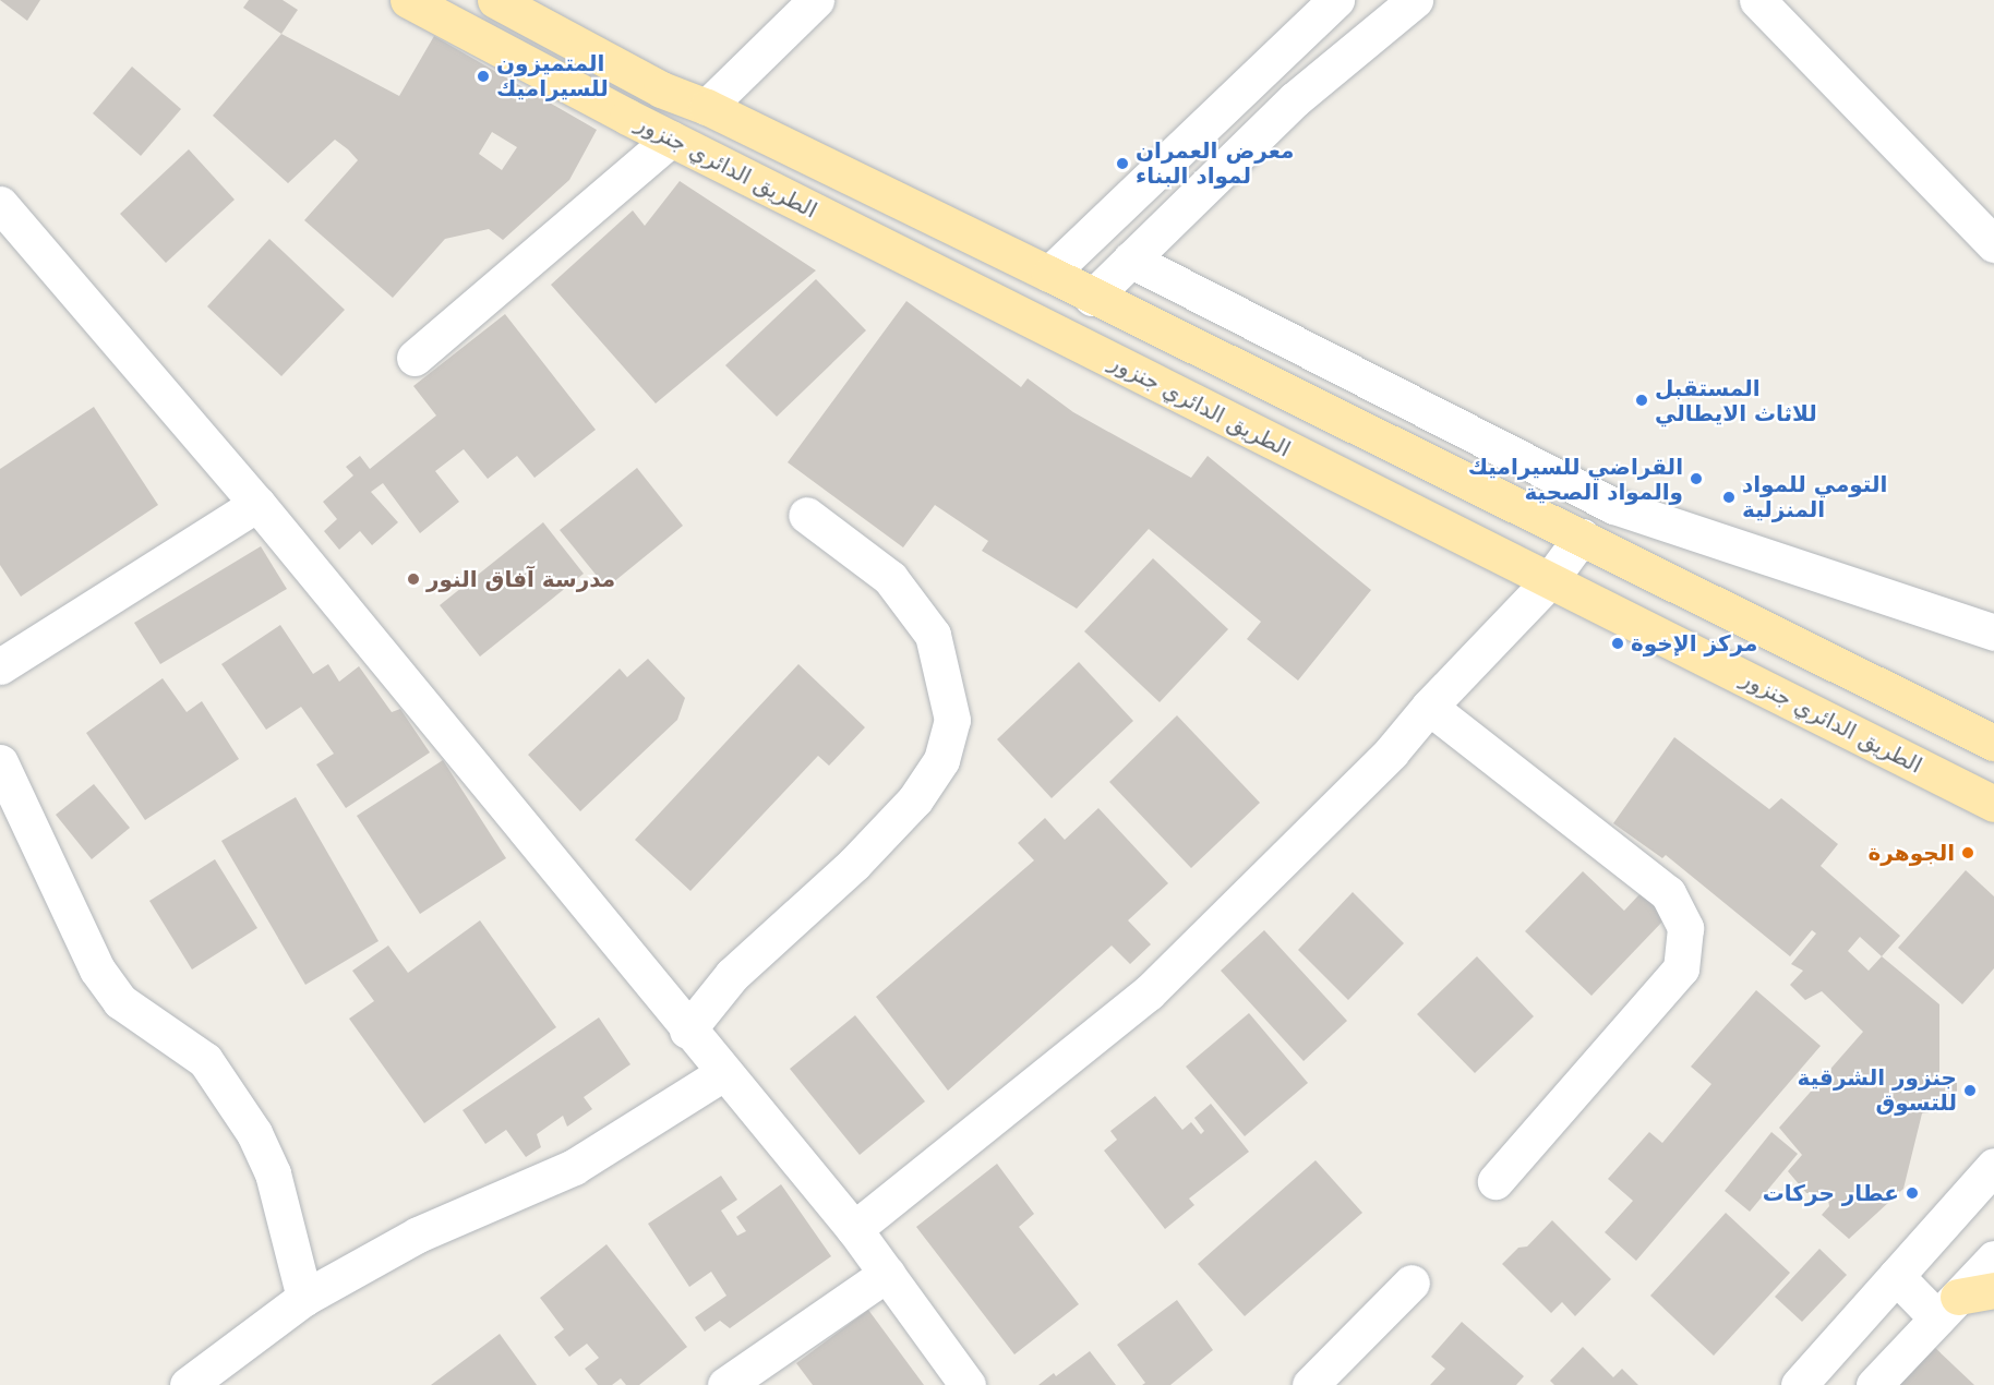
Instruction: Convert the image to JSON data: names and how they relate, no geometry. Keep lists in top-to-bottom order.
{
  "streets": {
    "main road": ["الطريق الدائري جنزور"]
  },
  "places": [
    "المتميزون للسيراميك",
    "معرض العمران لمواد البناء",
    "المستقبل للاثاث الايطالي",
    "القراضي للسيراميك والمواد الصحية",
    "التومي للمواد المنزلية",
    "مدرسة آفاق النور",
    "مركز الإخوة",
    "الجوهرة",
    "جنزور الشرقية للتسوق",
    "عطار حركات"
  ]
}
